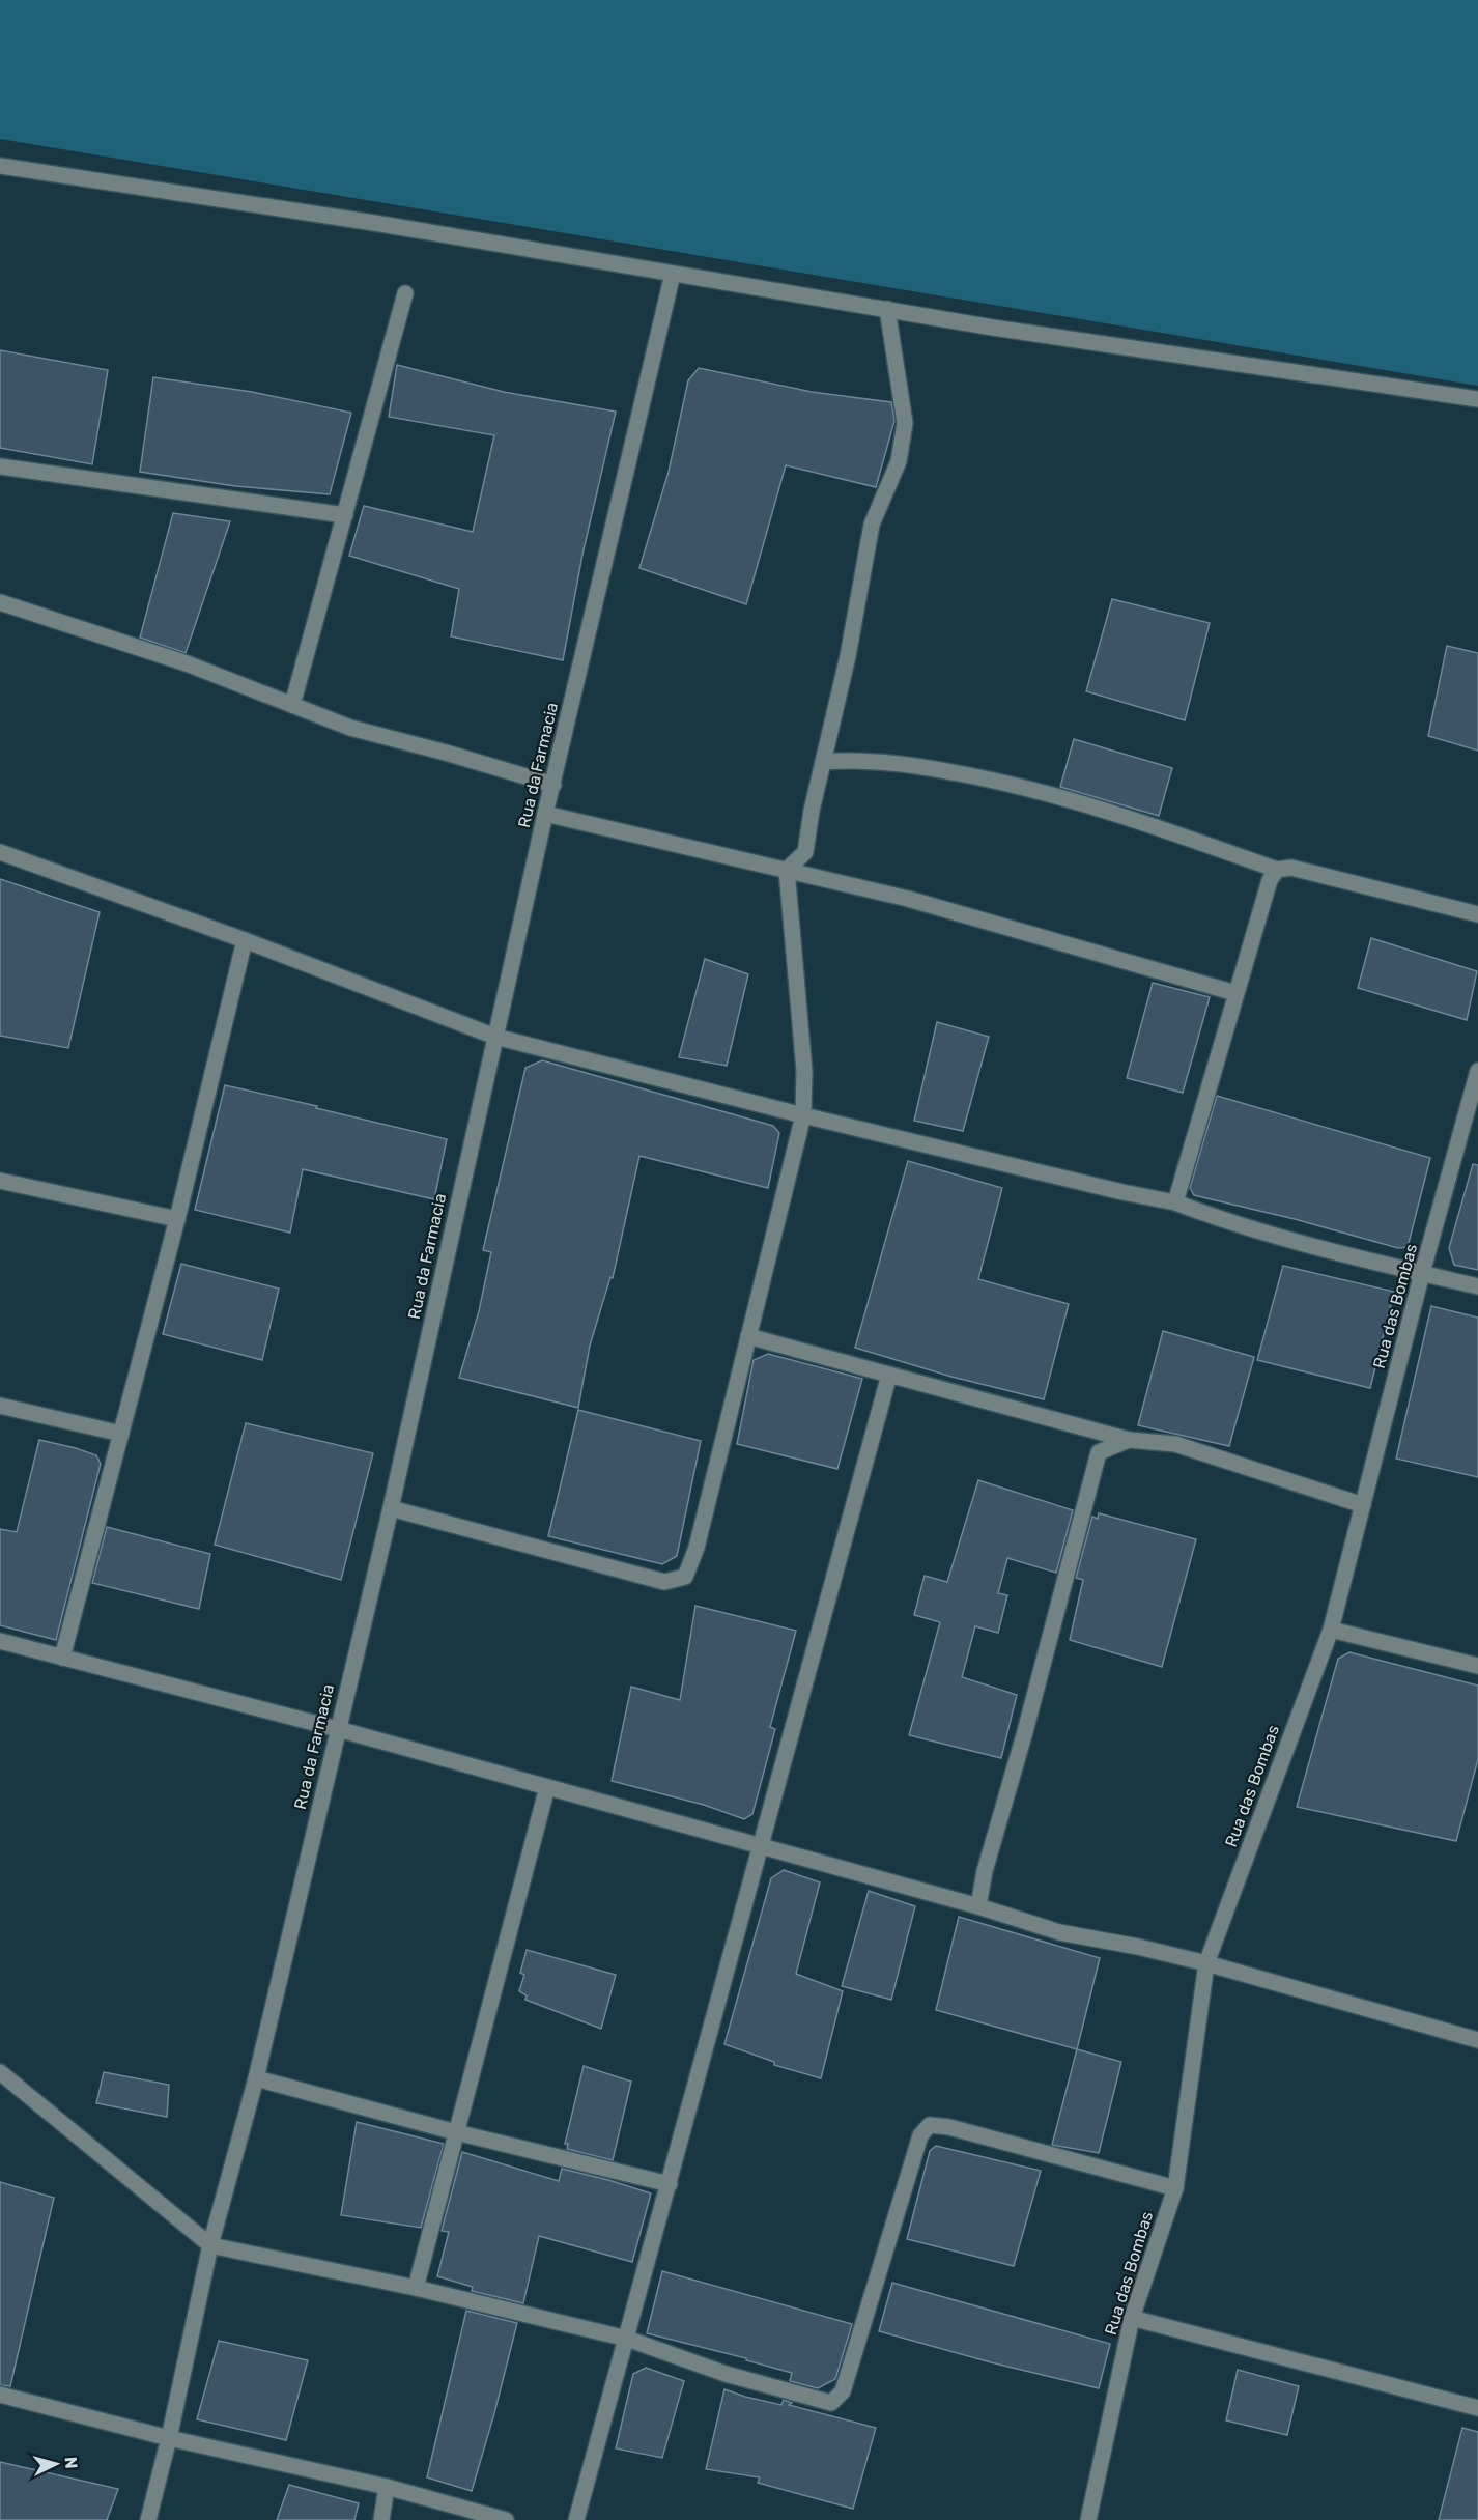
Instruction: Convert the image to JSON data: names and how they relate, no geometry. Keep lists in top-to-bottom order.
{
  "streets": {
    "street": ["Rua da Farmacia", "Rua das Bombas"]
  },
  "north": "right"
}
